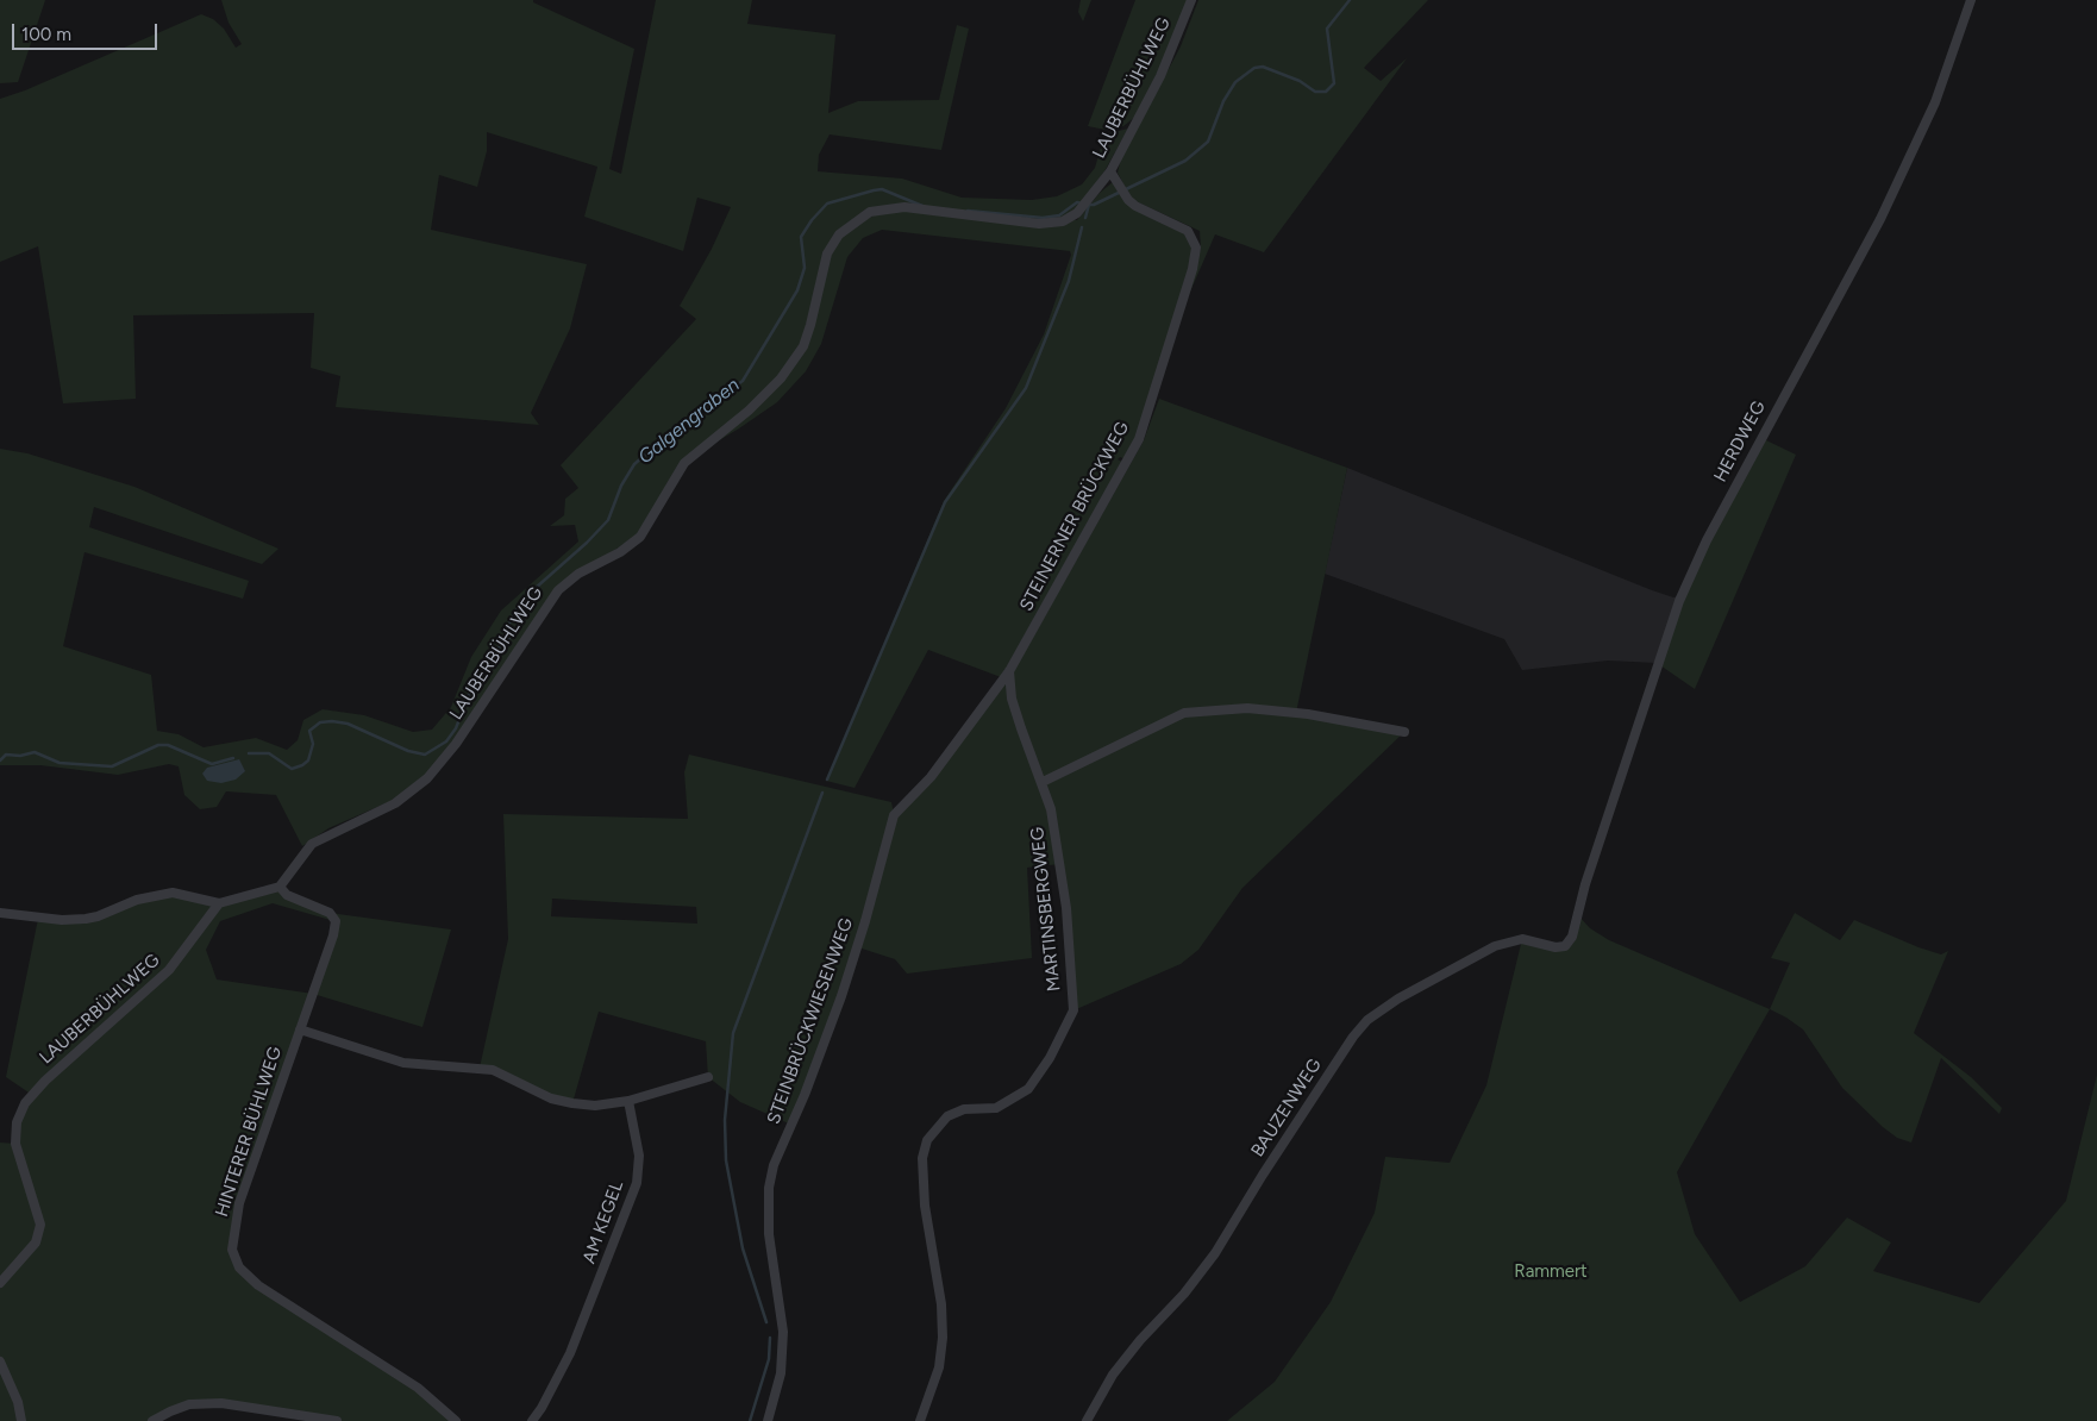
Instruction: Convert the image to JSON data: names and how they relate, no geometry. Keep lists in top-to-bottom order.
{
  "streets": {
    "street": [
      "LAUBERBÜHLWEG",
      "HERDWEG",
      "STEINERNER BRÜCKWEG",
      "MARTINSBERGWEG",
      "STEINBRÜCKWIESENWEG",
      "BAUZENWEG",
      "HINTERER BÜHLWEG",
      "AM KEGEL"
    ]
  },
  "crossings": [
    ["LAUBERBÜHLWEG", "STEINERNER BRÜCKWEG"],
    ["LAUBERBÜHLWEG", "HINTERER BÜHLWEG"],
    ["HERDWEG", "BAUZENWEG"],
    ["STEINERNER BRÜCKWEG", "MARTINSBERGWEG"],
    ["STEINERNER BRÜCKWEG", "STEINBRÜCKWIESENWEG"],
    ["MARTINSBERGWEG", "STEINBRÜCKWIESENWEG"]
  ],
  "water": ["Galgengraben"],
  "parks": ["Rammert"],
  "scale_bar": "100 m"
}
